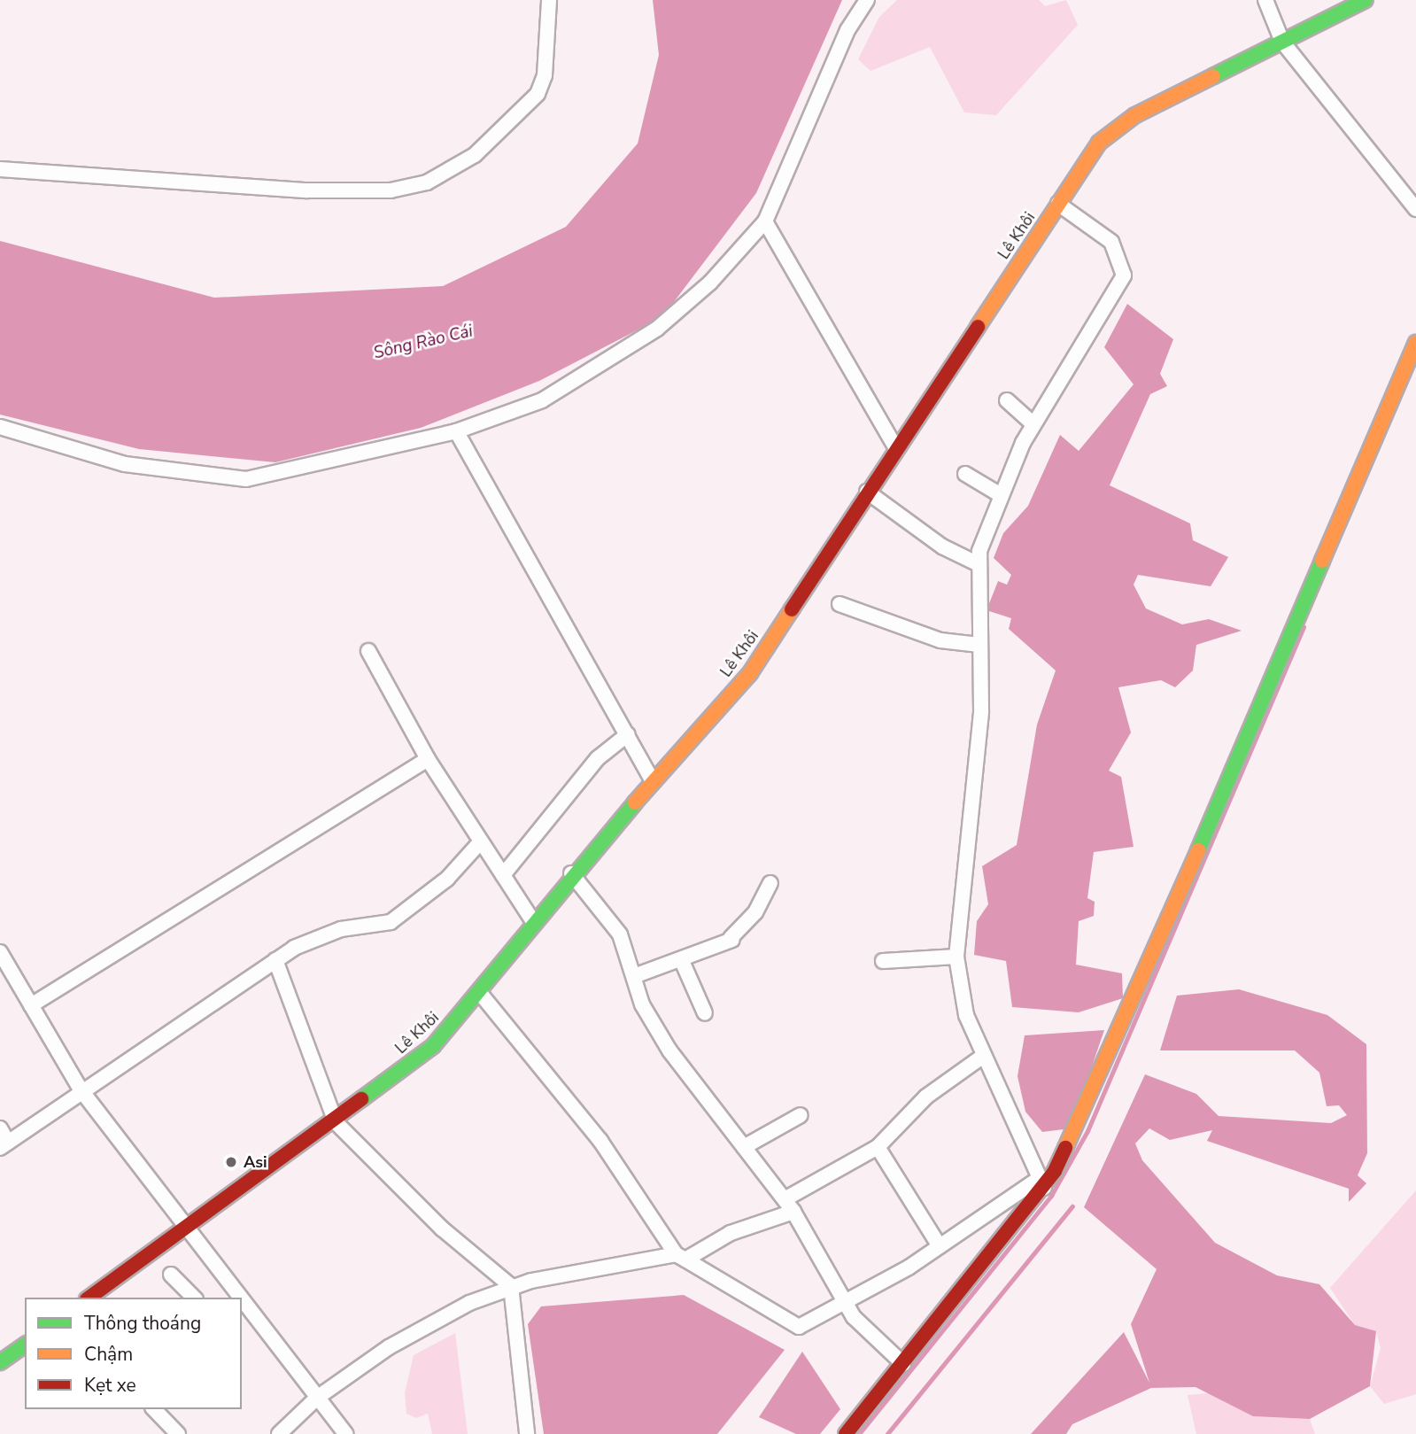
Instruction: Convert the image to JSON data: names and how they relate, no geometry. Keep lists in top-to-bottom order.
{
  "streets": {
    "street": ["Lê Khôi"]
  },
  "water": ["Sông Rào Cái"],
  "places": ["Asi"],
  "legend": ["Thông thoáng", "Chậm", "Kẹt xe"]
}
